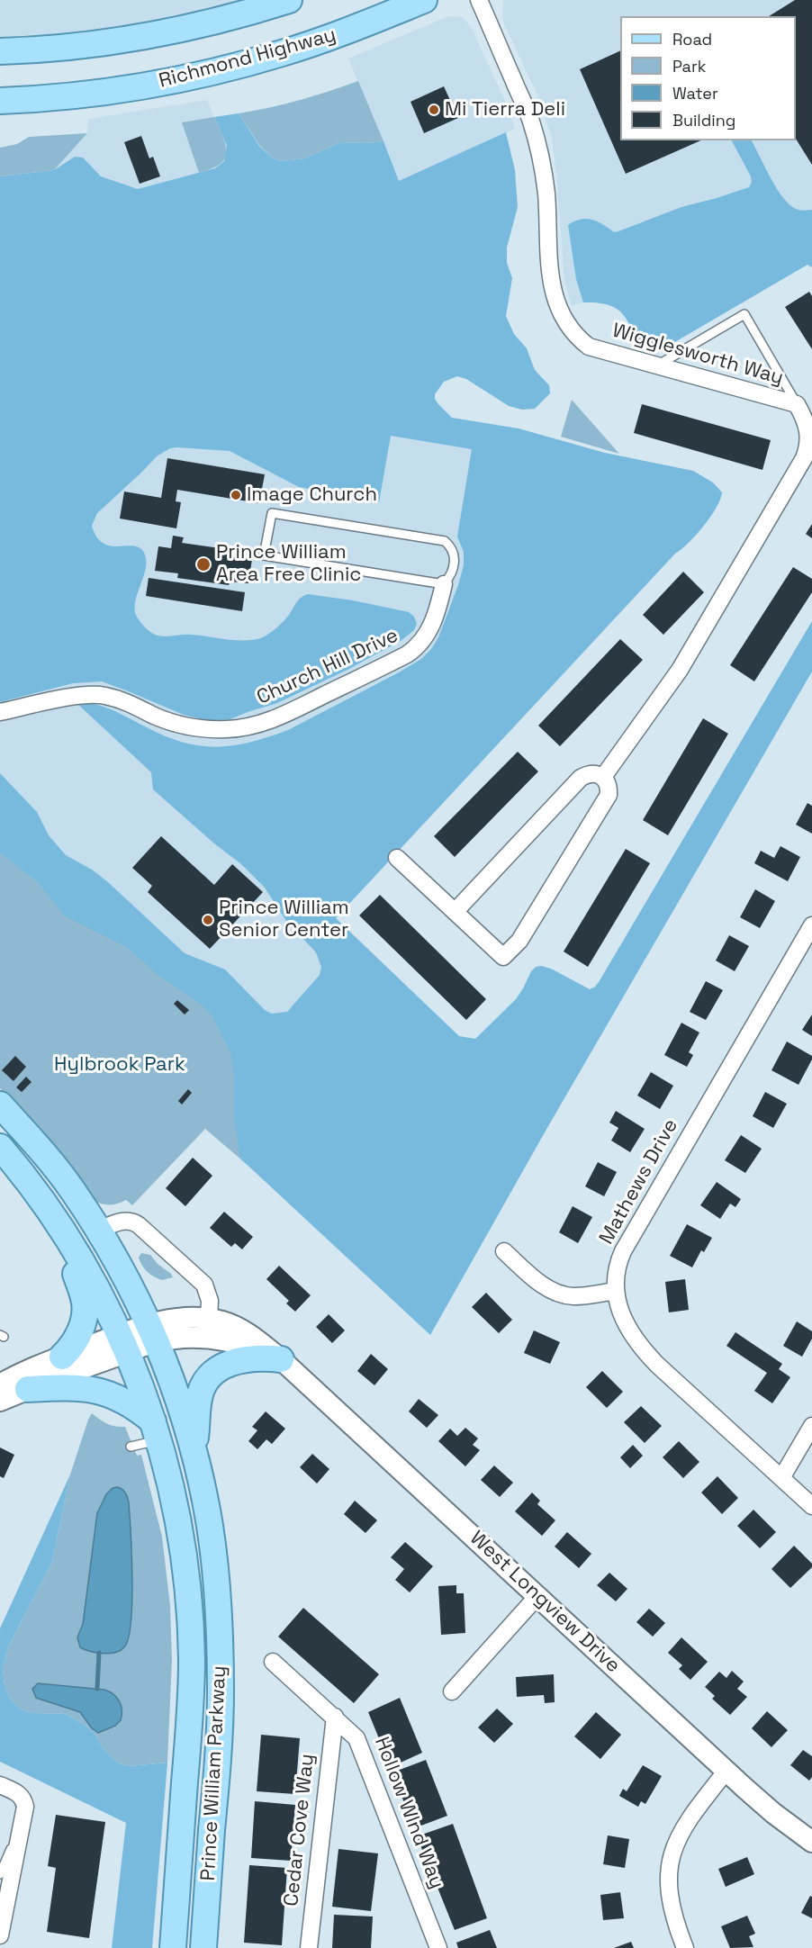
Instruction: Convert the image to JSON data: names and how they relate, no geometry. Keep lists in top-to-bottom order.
{
  "streets": {
    "main road": ["Richmond Highway", "Prince William Parkway"],
    "street": [
      "Wigglesworth Way",
      "Church Hill Drive",
      "Mathews Drive",
      "West Longview Drive",
      "Hollow WInd Way",
      "Cedar Cove Way"
    ]
  },
  "crossings": [
    ["West Longview Drive", "Prince William Parkway"],
    ["Hollow WInd Way", "Cedar Cove Way"]
  ],
  "parks": ["Hylbrook Park"],
  "places": [
    "Mi Tierra Deli",
    "Image Church",
    "Prince William Area Free Clinic",
    "Prince William Senior Center"
  ],
  "legend": [
    "Road",
    "Park",
    "Water",
    "Building"
  ]
}
